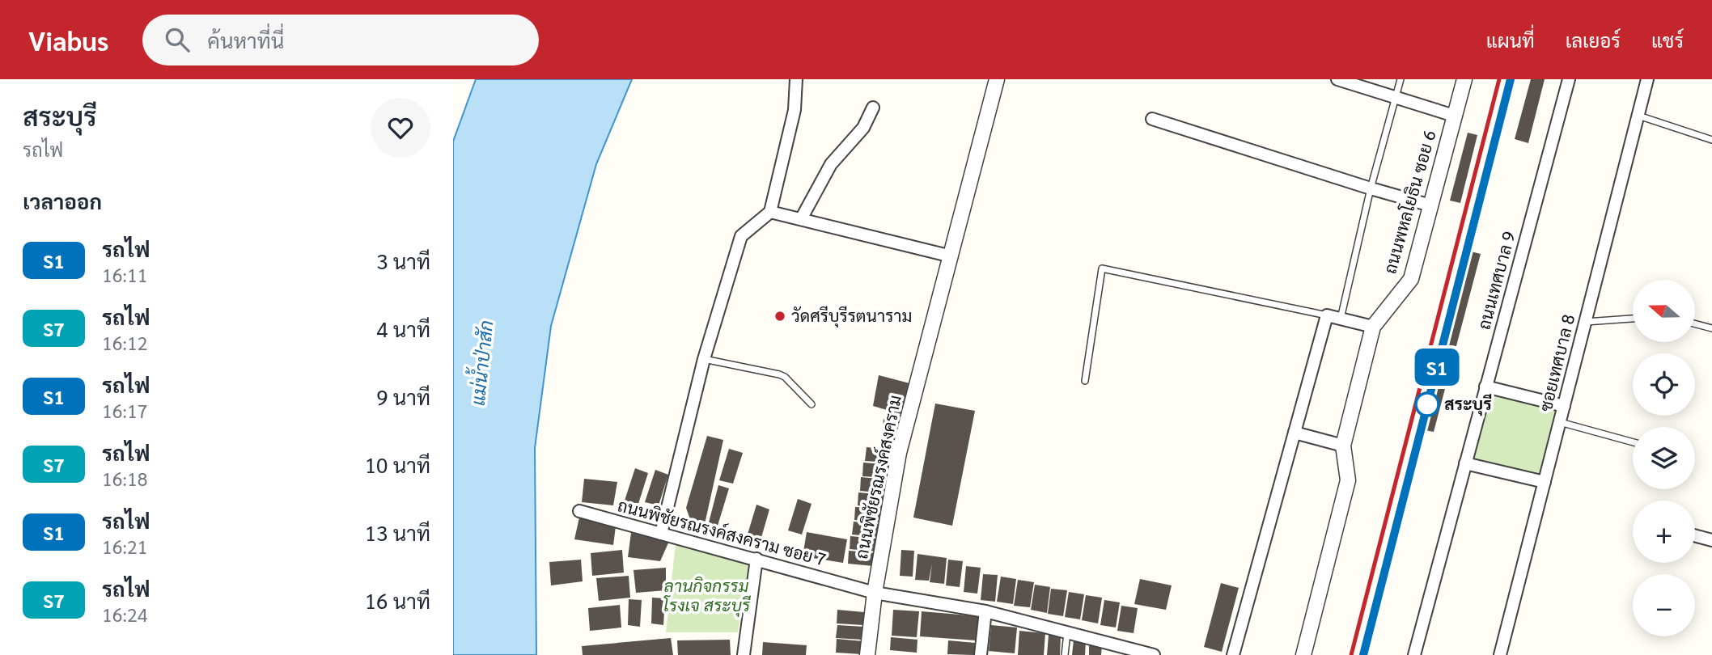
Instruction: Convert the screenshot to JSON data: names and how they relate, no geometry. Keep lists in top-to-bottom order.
{
  "streets": {
    "street": [
      "ถนนพหลโยธิน ซอย 6",
      "ถนนเทศบาล 9",
      "ซอยเทศบาล 8",
      "ถนนพิชัยรณรงค์สงคราม",
      "ถนนพิชัยรณรงค์สงคราม ซอย 7"
    ]
  },
  "crossings": [
    ["ถนนพิชัยรณรงค์สงคราม", "ถนนพิชัยรณรงค์สงคราม ซอย 7"]
  ],
  "water": ["แม่น้ำป่าสัก"],
  "parks": ["ลานกิจกรรม โรงเจ สระบุรี"],
  "places": ["วัดศรีบุรีรตนาราม", "สระบุรี"],
  "north": "left",
  "page": {
    "header": "Viabus",
    "search": "ค้นหาที่นี่",
    "nav": ["แผนที่", "เลเยอร์", "แชร์"],
    "heading": [
      ["สระบุรี", "รถไฟ"],
      "เวลาออก"
    ],
    "on_map": "S1",
    "list": [
      {
        "mark": "S1",
        "name": "รถไฟ",
        "note": "16:11",
        "value": "3 นาที"
      },
      {
        "mark": "S7",
        "name": "รถไฟ",
        "note": "16:12",
        "value": "4 นาที"
      },
      {
        "mark": "S1",
        "name": "รถไฟ",
        "note": "16:17",
        "value": "9 นาที"
      },
      {
        "mark": "S7",
        "name": "รถไฟ",
        "note": "16:18",
        "value": "10 นาที"
      },
      {
        "mark": "S1",
        "name": "รถไฟ",
        "note": "16:21",
        "value": "13 นาที"
      },
      {
        "mark": "S7",
        "name": "รถไฟ",
        "note": "16:24",
        "value": "16 นาที"
      }
    ],
    "map_buttons": ["+", "−"]
  }
}
